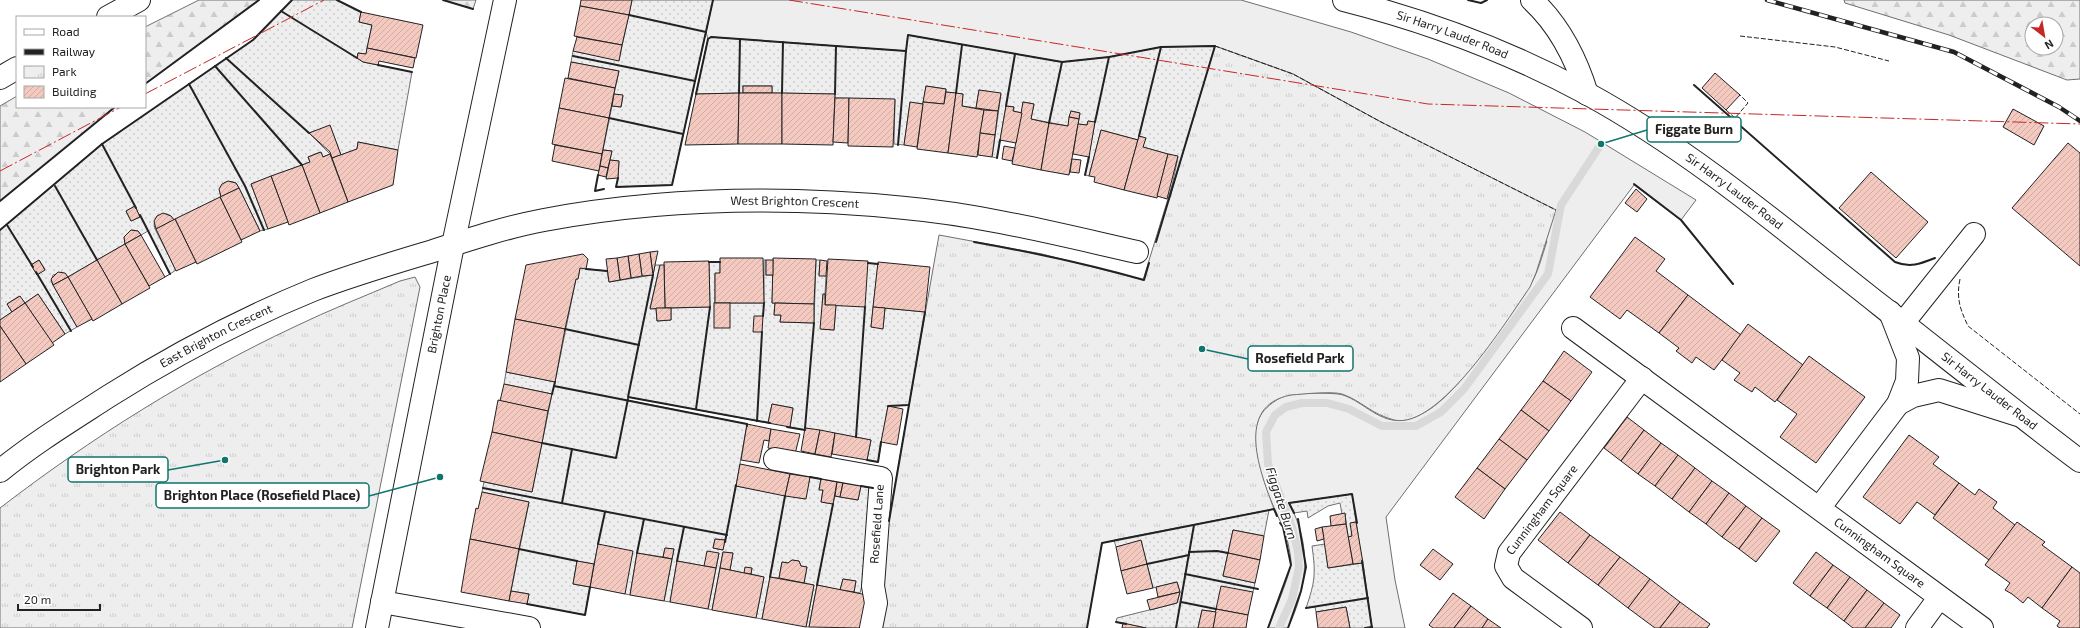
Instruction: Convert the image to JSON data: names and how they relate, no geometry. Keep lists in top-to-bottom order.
{
  "streets": {
    "street": [
      "Sir Harry Lauder Road",
      "West Brighton Crescent",
      "Brighton Place",
      "East Brighton Crescent",
      "Cunningham Square",
      "Rosefield Lane"
    ]
  },
  "crossings": [
    ["West Brighton Crescent", "Brighton Place"],
    ["West Brighton Crescent", "East Brighton Crescent"],
    ["Brighton Place", "East Brighton Crescent"]
  ],
  "water": ["Figgate Burn"],
  "places": [
    "Figgate Burn",
    "Rosefield Park",
    "Brighton Park",
    "Brighton Place (Rosefield Place)"
  ],
  "legend": [
    "Road",
    "Railway",
    "Park",
    "Building"
  ],
  "scale_bar": "20 m",
  "north": "bottom right"
}
